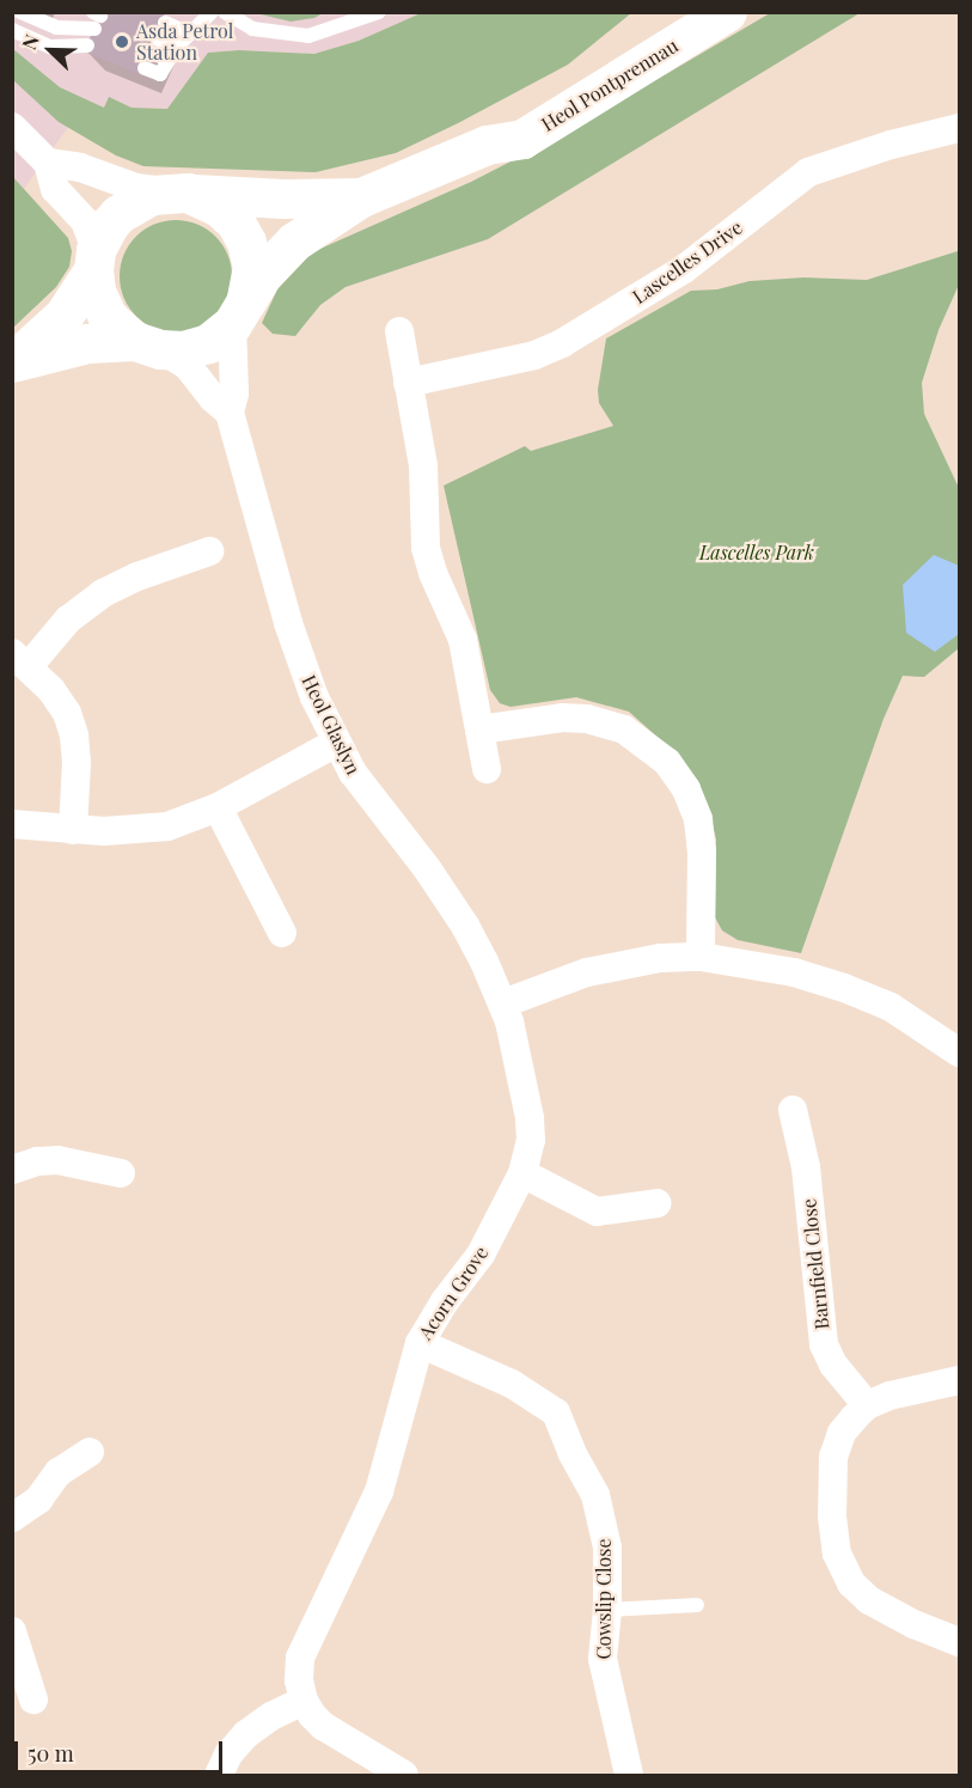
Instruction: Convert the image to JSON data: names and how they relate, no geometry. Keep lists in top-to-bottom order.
{
  "streets": {
    "street": [
      "Heol Pontprennau",
      "Lascelles Drive",
      "Heol Glaslyn",
      "Barnfield Close",
      "Acorn Grove",
      "Cowslip Close"
    ]
  },
  "crossings": [
    ["Heol Pontprennau", "Heol Glaslyn"],
    ["Heol Glaslyn", "Acorn Grove"],
    ["Acorn Grove", "Cowslip Close"]
  ],
  "parks": ["Lascelles Park"],
  "places": ["Asda Petrol Station"],
  "scale_bar": "50 m",
  "north": "top left"
}
